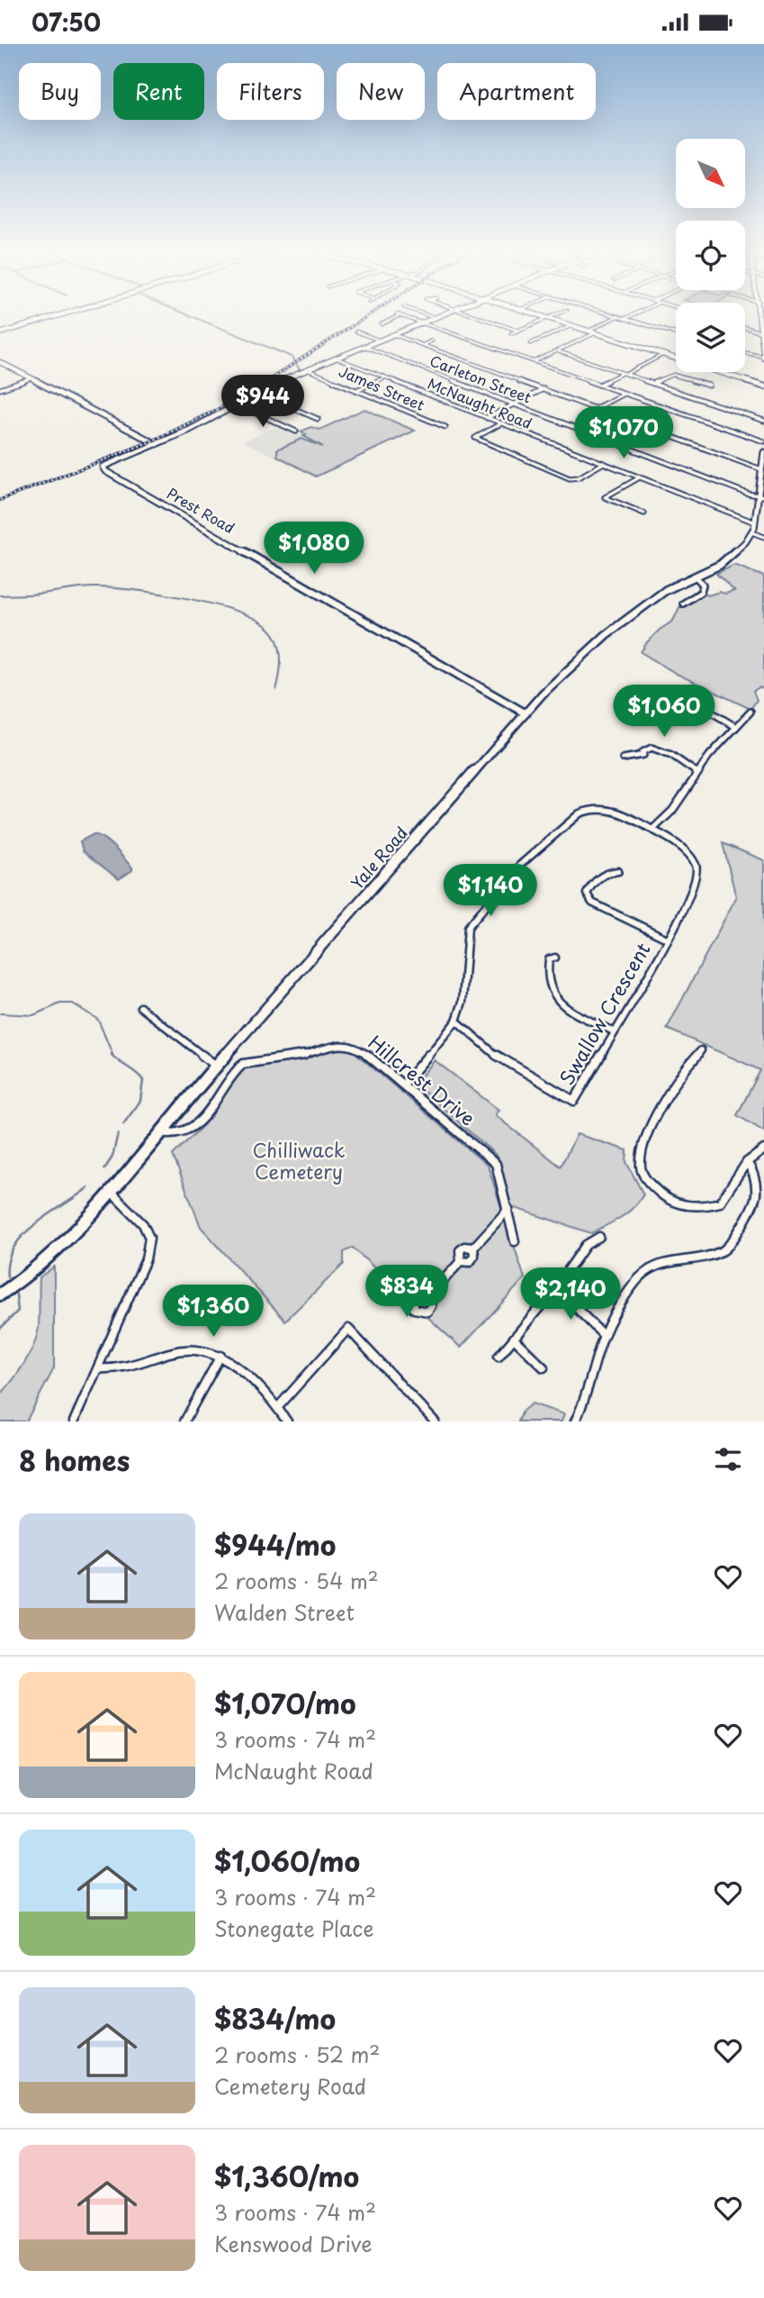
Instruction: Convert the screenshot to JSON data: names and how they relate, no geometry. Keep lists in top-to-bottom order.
{
  "streets": {
    "street": [
      "Carleton Street",
      "James Street",
      "McNaught Road",
      "Prest Road",
      "Yale Road",
      "Swallow Crescent",
      "Hillcrest Drive"
    ]
  },
  "crossings": [
    ["McNaught Road", "Yale Road"],
    ["Prest Road", "Yale Road"],
    ["Yale Road", "Hillcrest Drive"]
  ],
  "parks": ["Chilliwack Cemetery"],
  "north": "bottom right",
  "page": {
    "status": "07:50",
    "chip": [
      "Buy",
      "Rent",
      "Filters",
      "New",
      "Apartment"
    ],
    "price": [
      "$944",
      "$1,070",
      "$1,080",
      "$1,060",
      "$1,140",
      "$834",
      "$2,140",
      "$1,360"
    ],
    "heading": "8 homes",
    "list": [
      {
        "name": "$944/mo",
        "note": "2 rooms · 54 m² · Walden Street"
      },
      {
        "name": "$1,070/mo",
        "note": "3 rooms · 74 m² · McNaught Road"
      },
      {
        "name": "$1,060/mo",
        "note": "3 rooms · 74 m² · Stonegate Place"
      },
      {
        "name": "$834/mo",
        "note": "2 rooms · 52 m² · Cemetery Road"
      },
      {
        "name": "$1,360/mo",
        "note": "3 rooms · 74 m² · Kenswood Drive"
      }
    ]
  }
}
